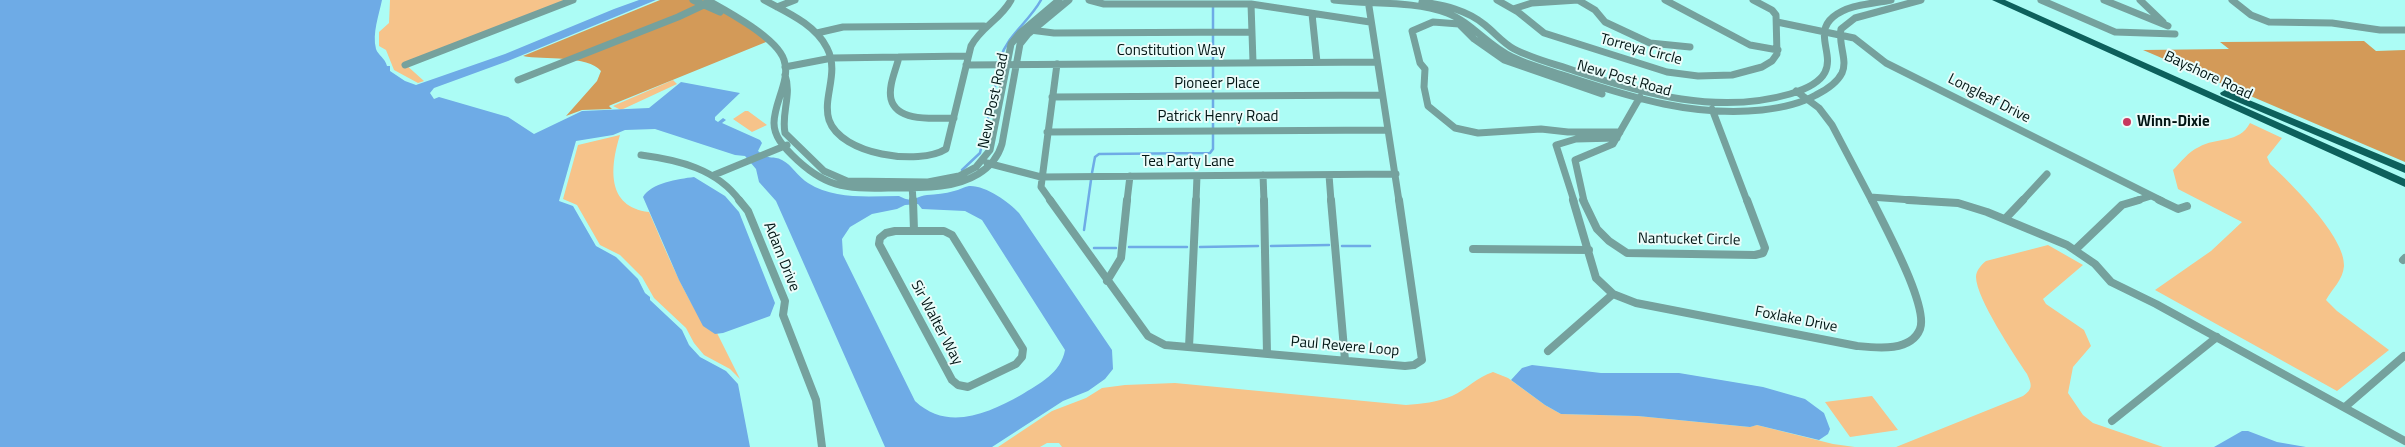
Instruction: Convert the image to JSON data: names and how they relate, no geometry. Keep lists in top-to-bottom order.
{
  "streets": {
    "main road": ["Bayshore Road"],
    "street": [
      "Torreya Circle",
      "Constitution Way",
      "New Post Road",
      "Pioneer Place",
      "Longleaf Drive",
      "Patrick Henry Road",
      "Tea Party Lane",
      "Nantucket Circle",
      "Adam Drive",
      "Foxlake Drive",
      "Sir Walter Way",
      "Paul Revere Loop"
    ]
  },
  "crossings": [
    ["Constitution Way", "New Post Road"],
    ["Constitution Way", "Paul Revere Loop"],
    ["New Post Road", "Longleaf Drive"],
    ["New Post Road", "Tea Party Lane"],
    ["New Post Road", "Nantucket Circle"],
    ["New Post Road", "Foxlake Drive"],
    ["New Post Road", "Paul Revere Loop"],
    ["Pioneer Place", "Paul Revere Loop"],
    ["Patrick Henry Road", "Paul Revere Loop"],
    ["Tea Party Lane", "Paul Revere Loop"],
    ["Nantucket Circle", "Foxlake Drive"]
  ],
  "places": ["Winn-Dixie"]
}
